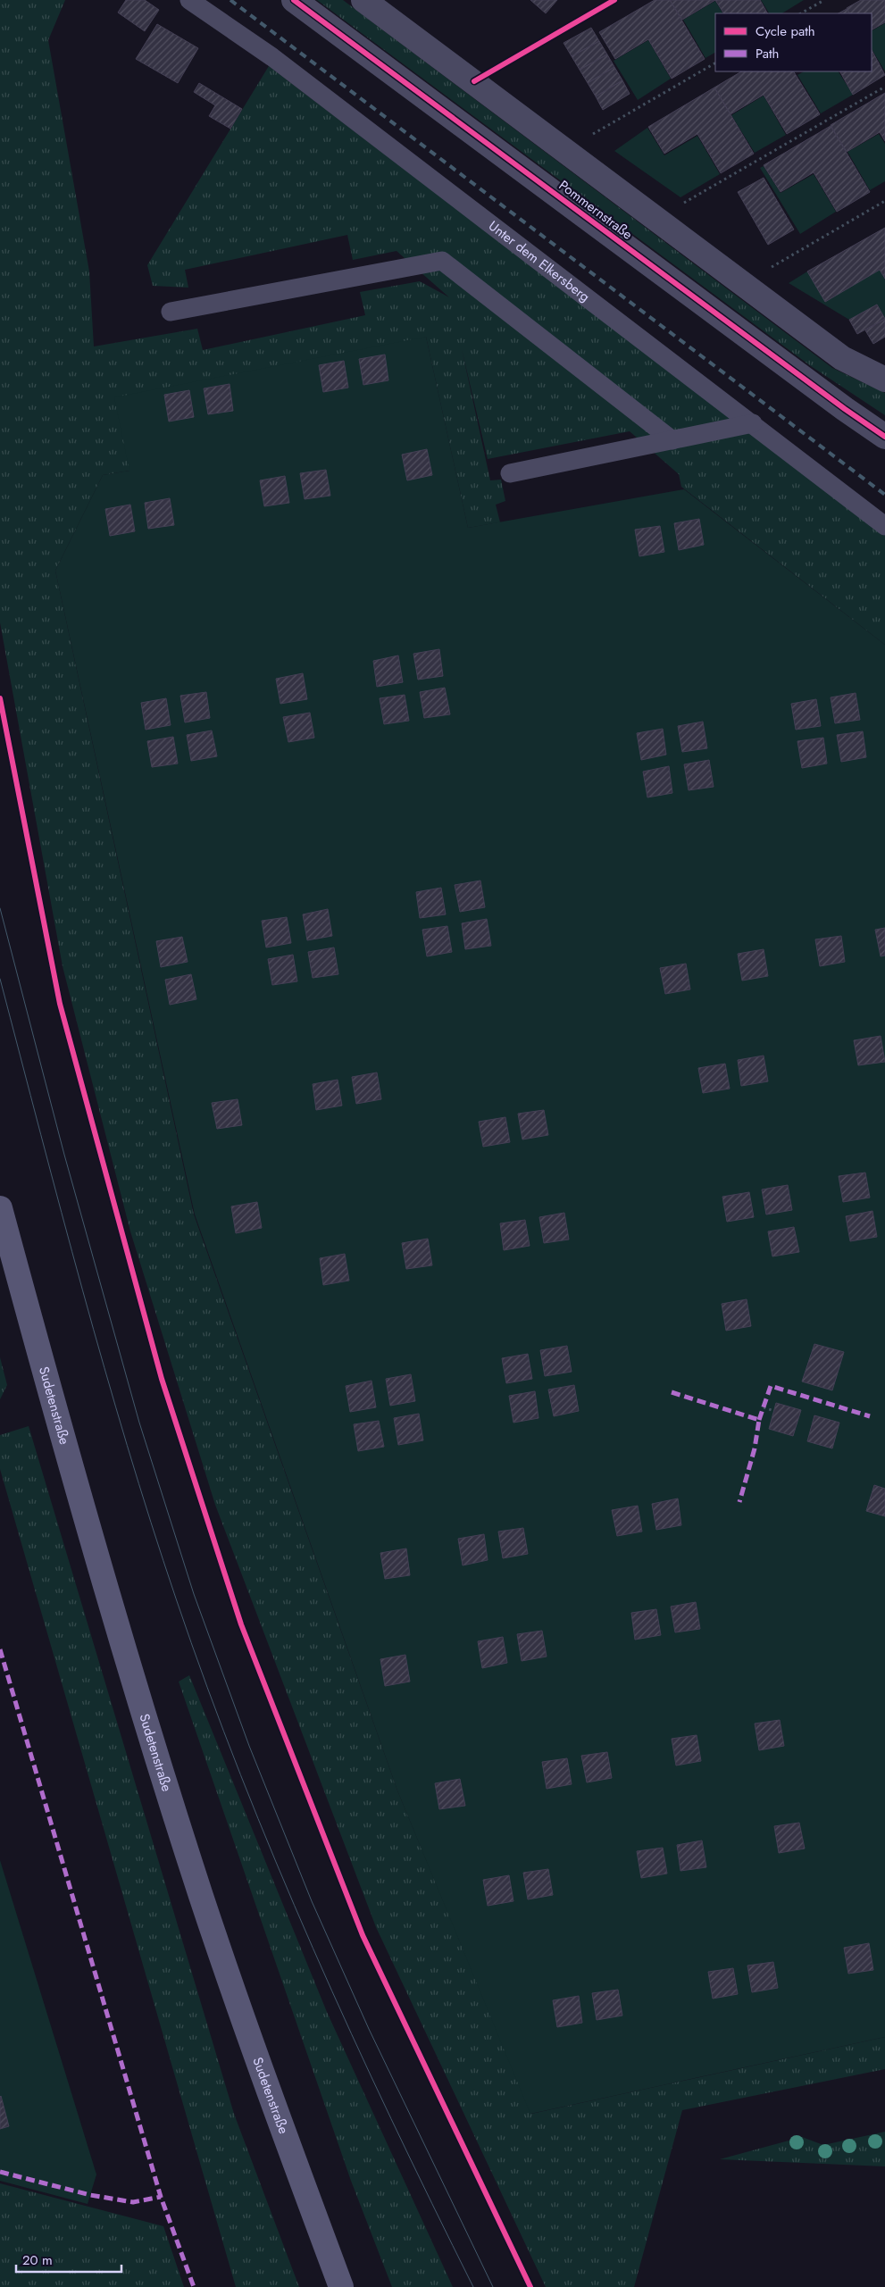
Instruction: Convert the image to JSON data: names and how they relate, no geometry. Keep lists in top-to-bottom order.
{
  "streets": {
    "main road": ["Sudetenstraße"],
    "street": ["Pommernstraße"],
    "lane": ["Unter dem Elkersberg"]
  },
  "legend": ["Cycle path", "Path"],
  "scale_bar": "20 m"
}
